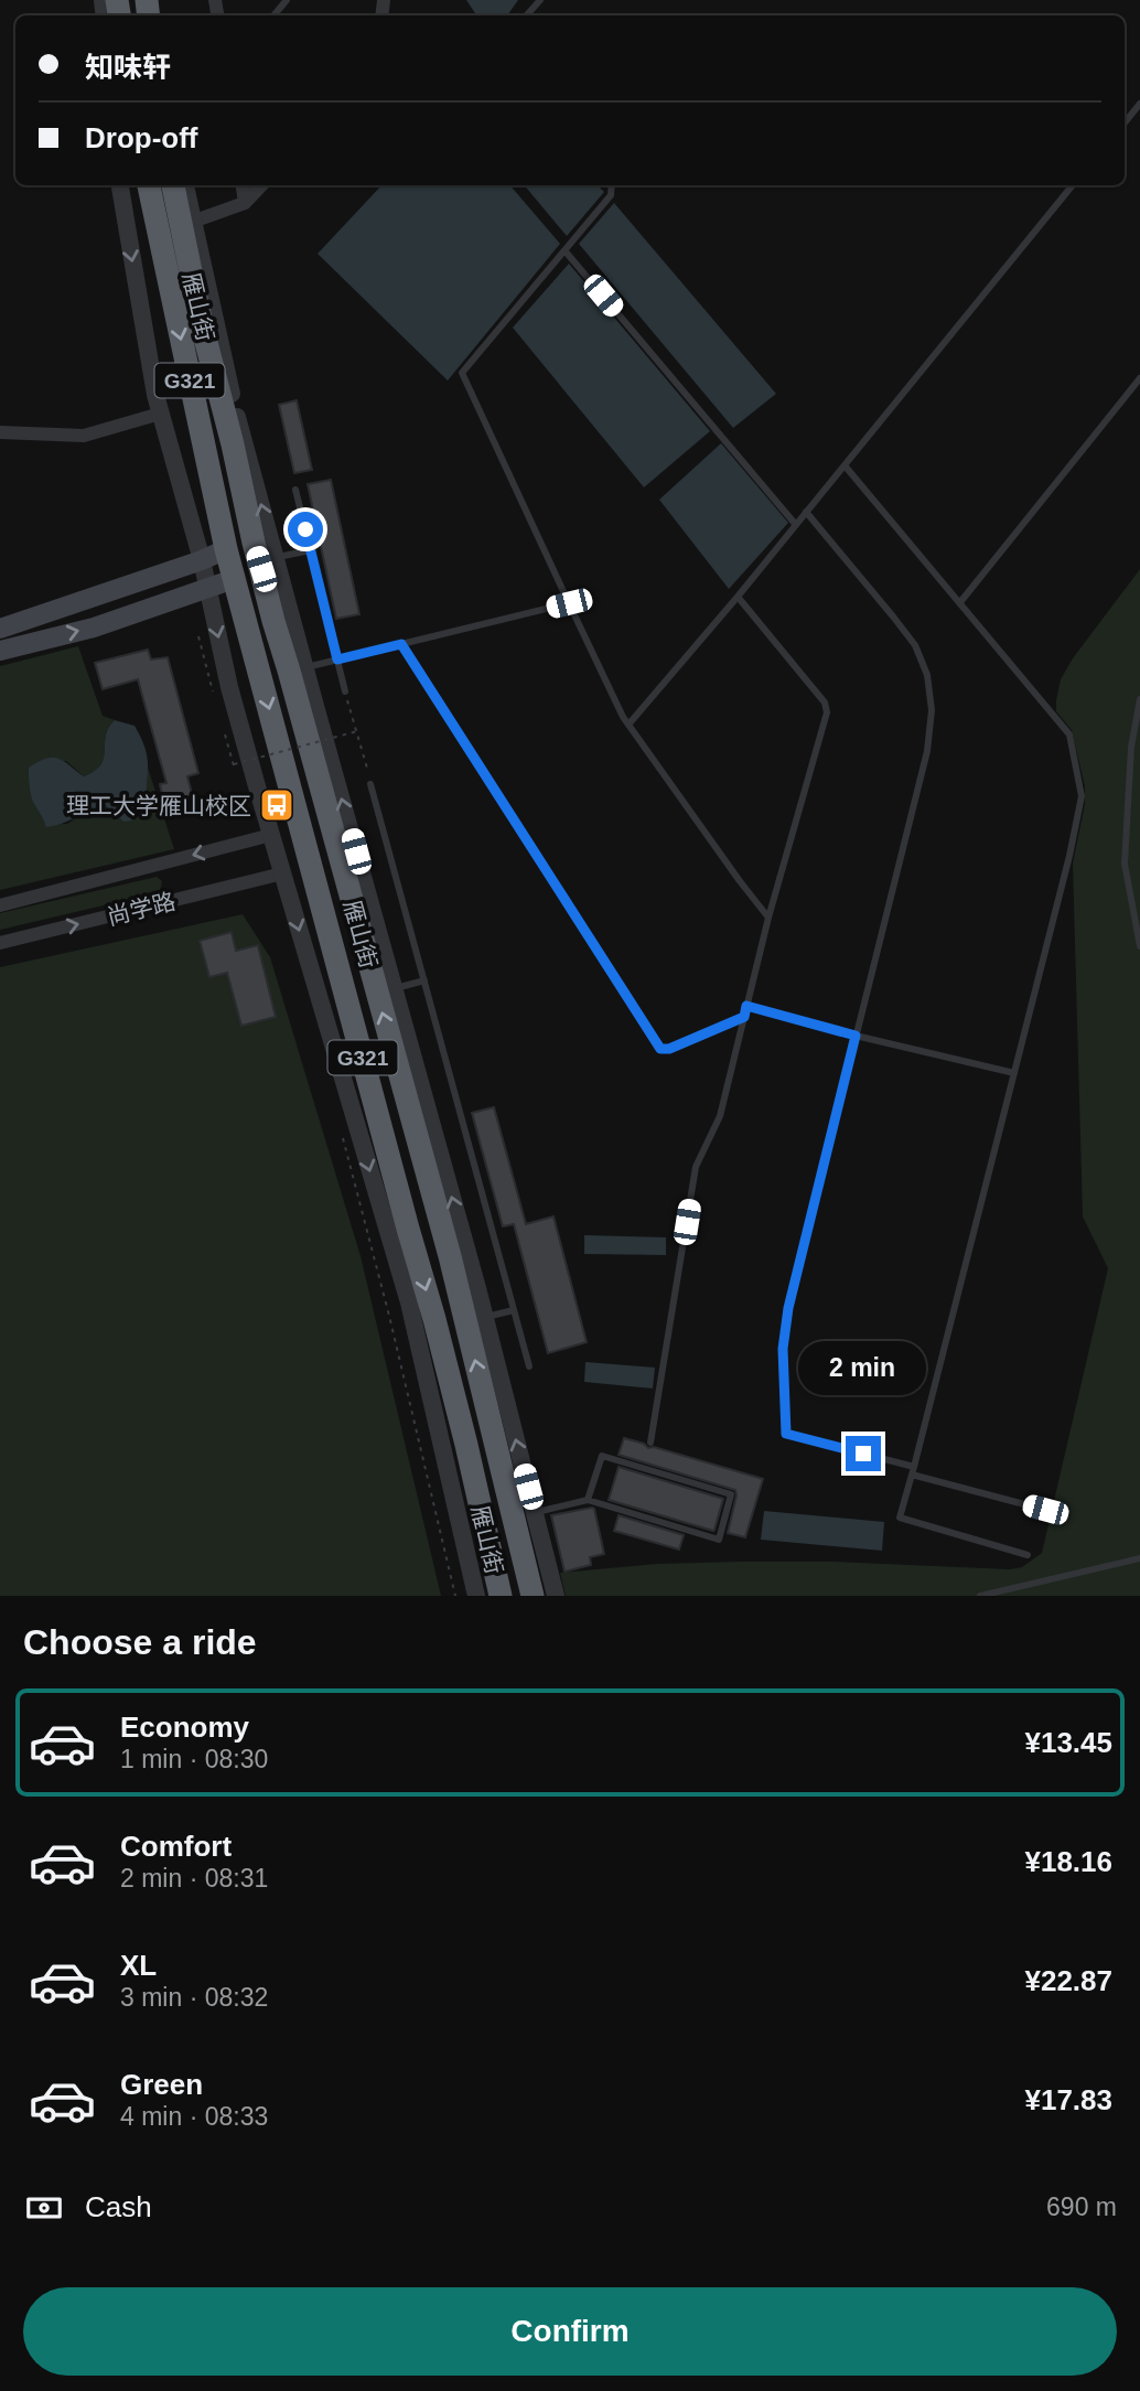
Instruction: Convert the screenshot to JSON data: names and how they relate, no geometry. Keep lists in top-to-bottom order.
{
  "streets": {
    "highway": ["雁山街", "G321"],
    "street": ["尚学路"]
  },
  "places": {
    "bus stop": ["理工大学雁山校区"]
  },
  "page": {
    "banner": ["知味轩", "Drop-off"],
    "bubble": "2 min",
    "heading": "Choose a ride",
    "list": [
      {
        "name": "Economy",
        "note": "1 min · 08:30",
        "value": "¥13.45"
      },
      {
        "name": "Comfort",
        "note": "2 min · 08:31",
        "value": "¥18.16"
      },
      {
        "name": "XL",
        "note": "3 min · 08:32",
        "value": "¥22.87"
      },
      {
        "name": "Green",
        "note": "4 min · 08:33",
        "value": "¥17.83"
      }
    ],
    "pay": ["Cash", "690 m"],
    "buttons": "Confirm"
  }
}
